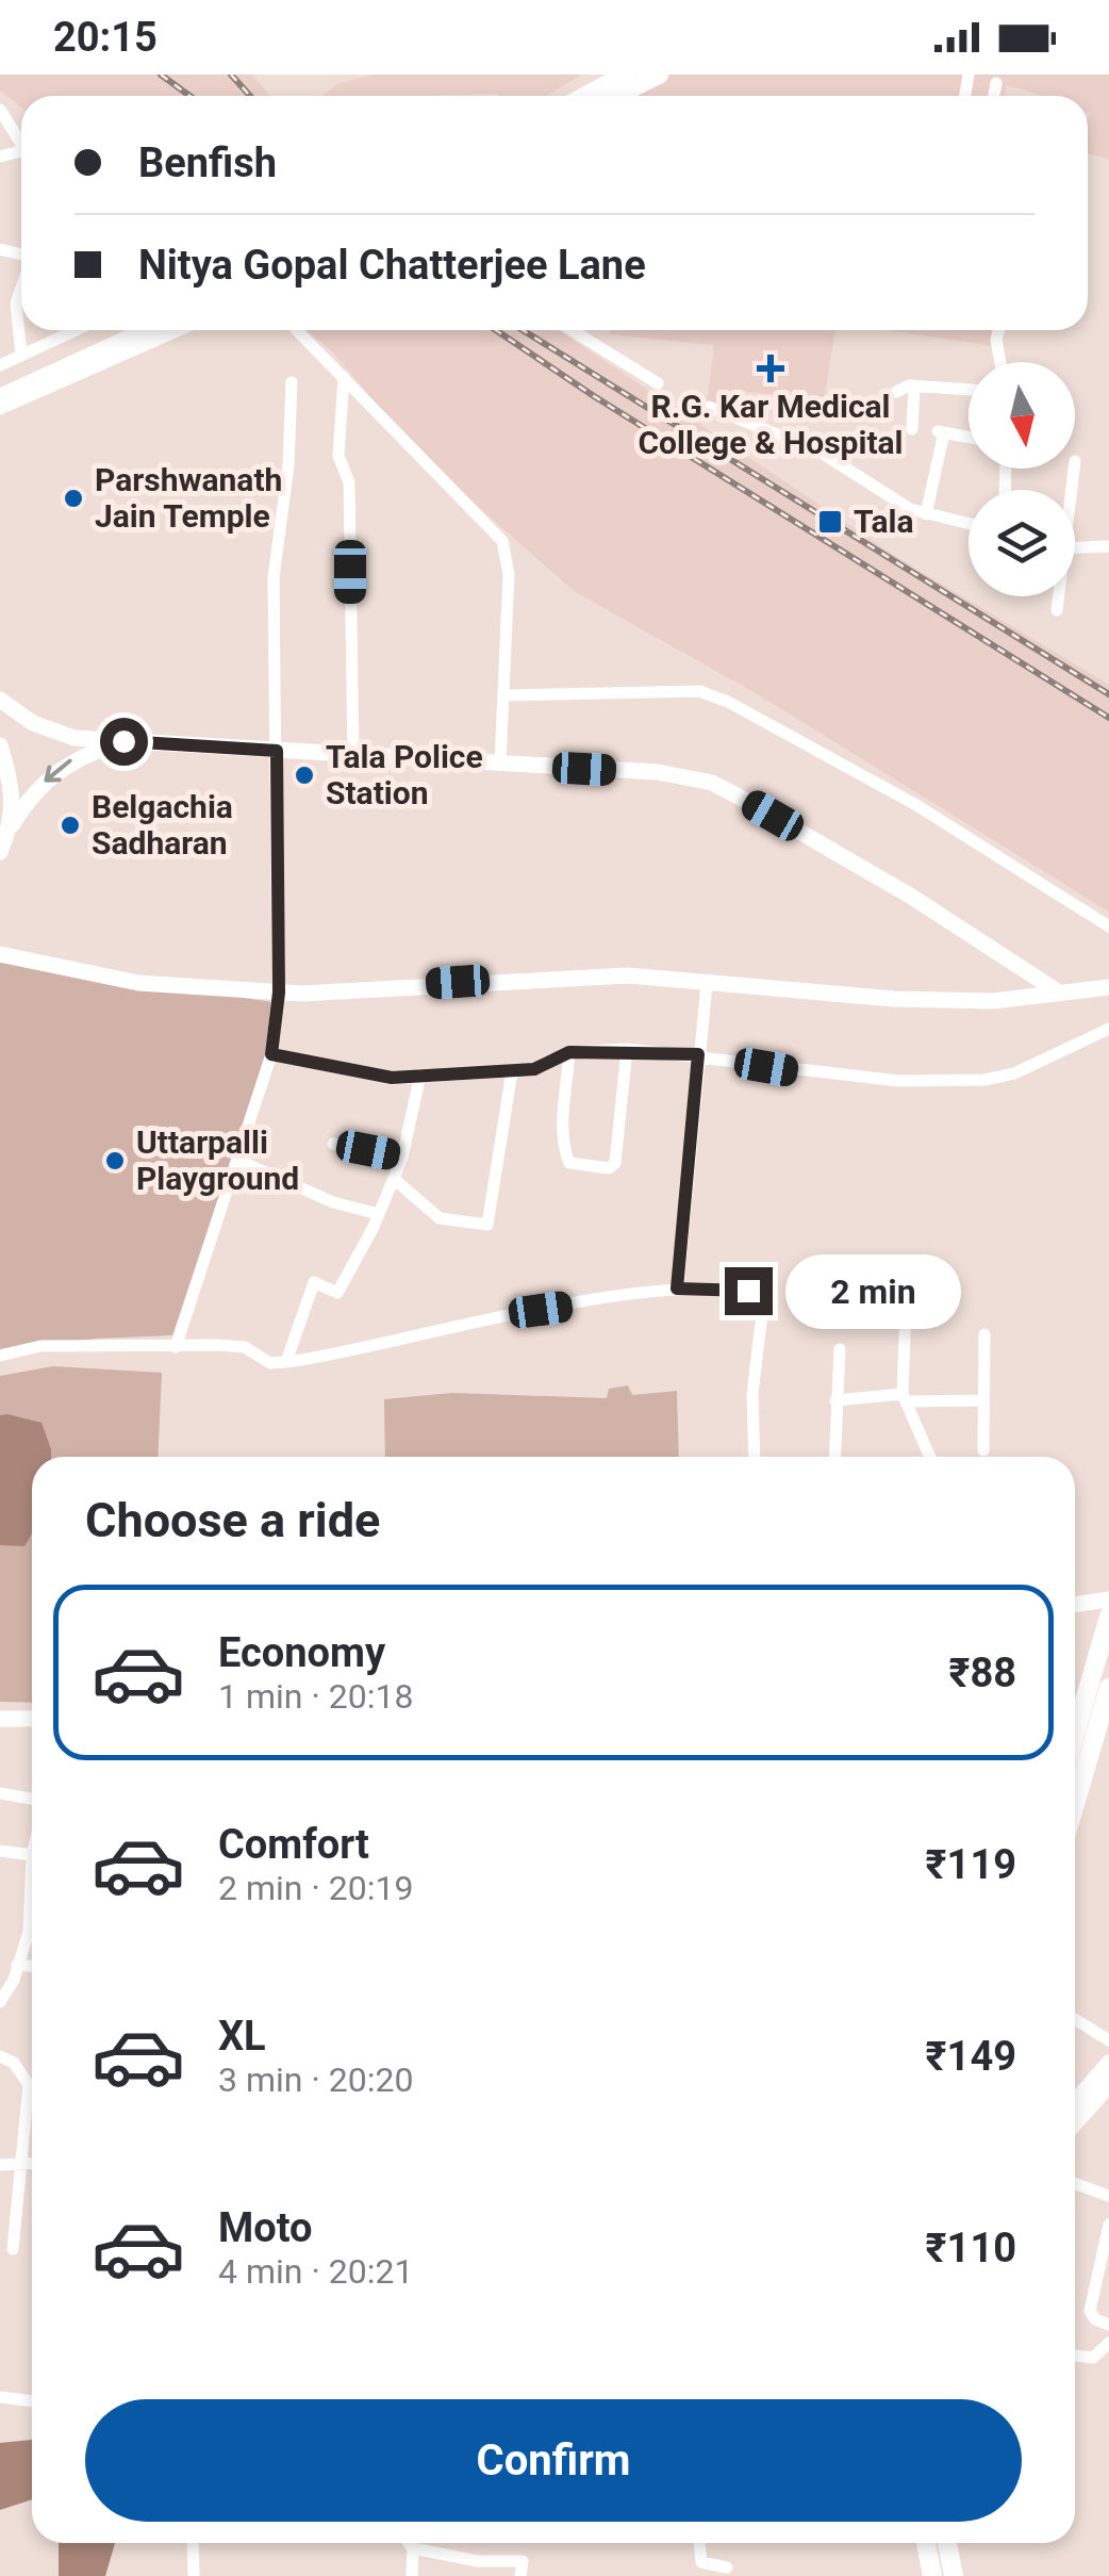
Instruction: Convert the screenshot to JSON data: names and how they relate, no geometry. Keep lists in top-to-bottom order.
{
  "places": {
    "health": ["R.G. Kar Medical College & Hospital"],
    "other": [
      "Parshwanath Jain Temple",
      "Tala Police Station",
      "Belgachia Sadharan",
      "Uttarpalli Playground"
    ],
    "transit": ["Tala"]
  },
  "north": "bottom",
  "page": {
    "status": "20:15",
    "banner": ["Benfish", "Nitya Gopal Chatterjee Lane"],
    "bubble": "2 min",
    "heading": "Choose a ride",
    "list": [
      {
        "name": "Economy",
        "note": "1 min · 20:18",
        "value": "₹88"
      },
      {
        "name": "Comfort",
        "note": "2 min · 20:19",
        "value": "₹119"
      },
      {
        "name": "XL",
        "note": "3 min · 20:20",
        "value": "₹149"
      },
      {
        "name": "Moto",
        "note": "4 min · 20:21",
        "value": "₹110"
      }
    ],
    "buttons": "Confirm"
  }
}
